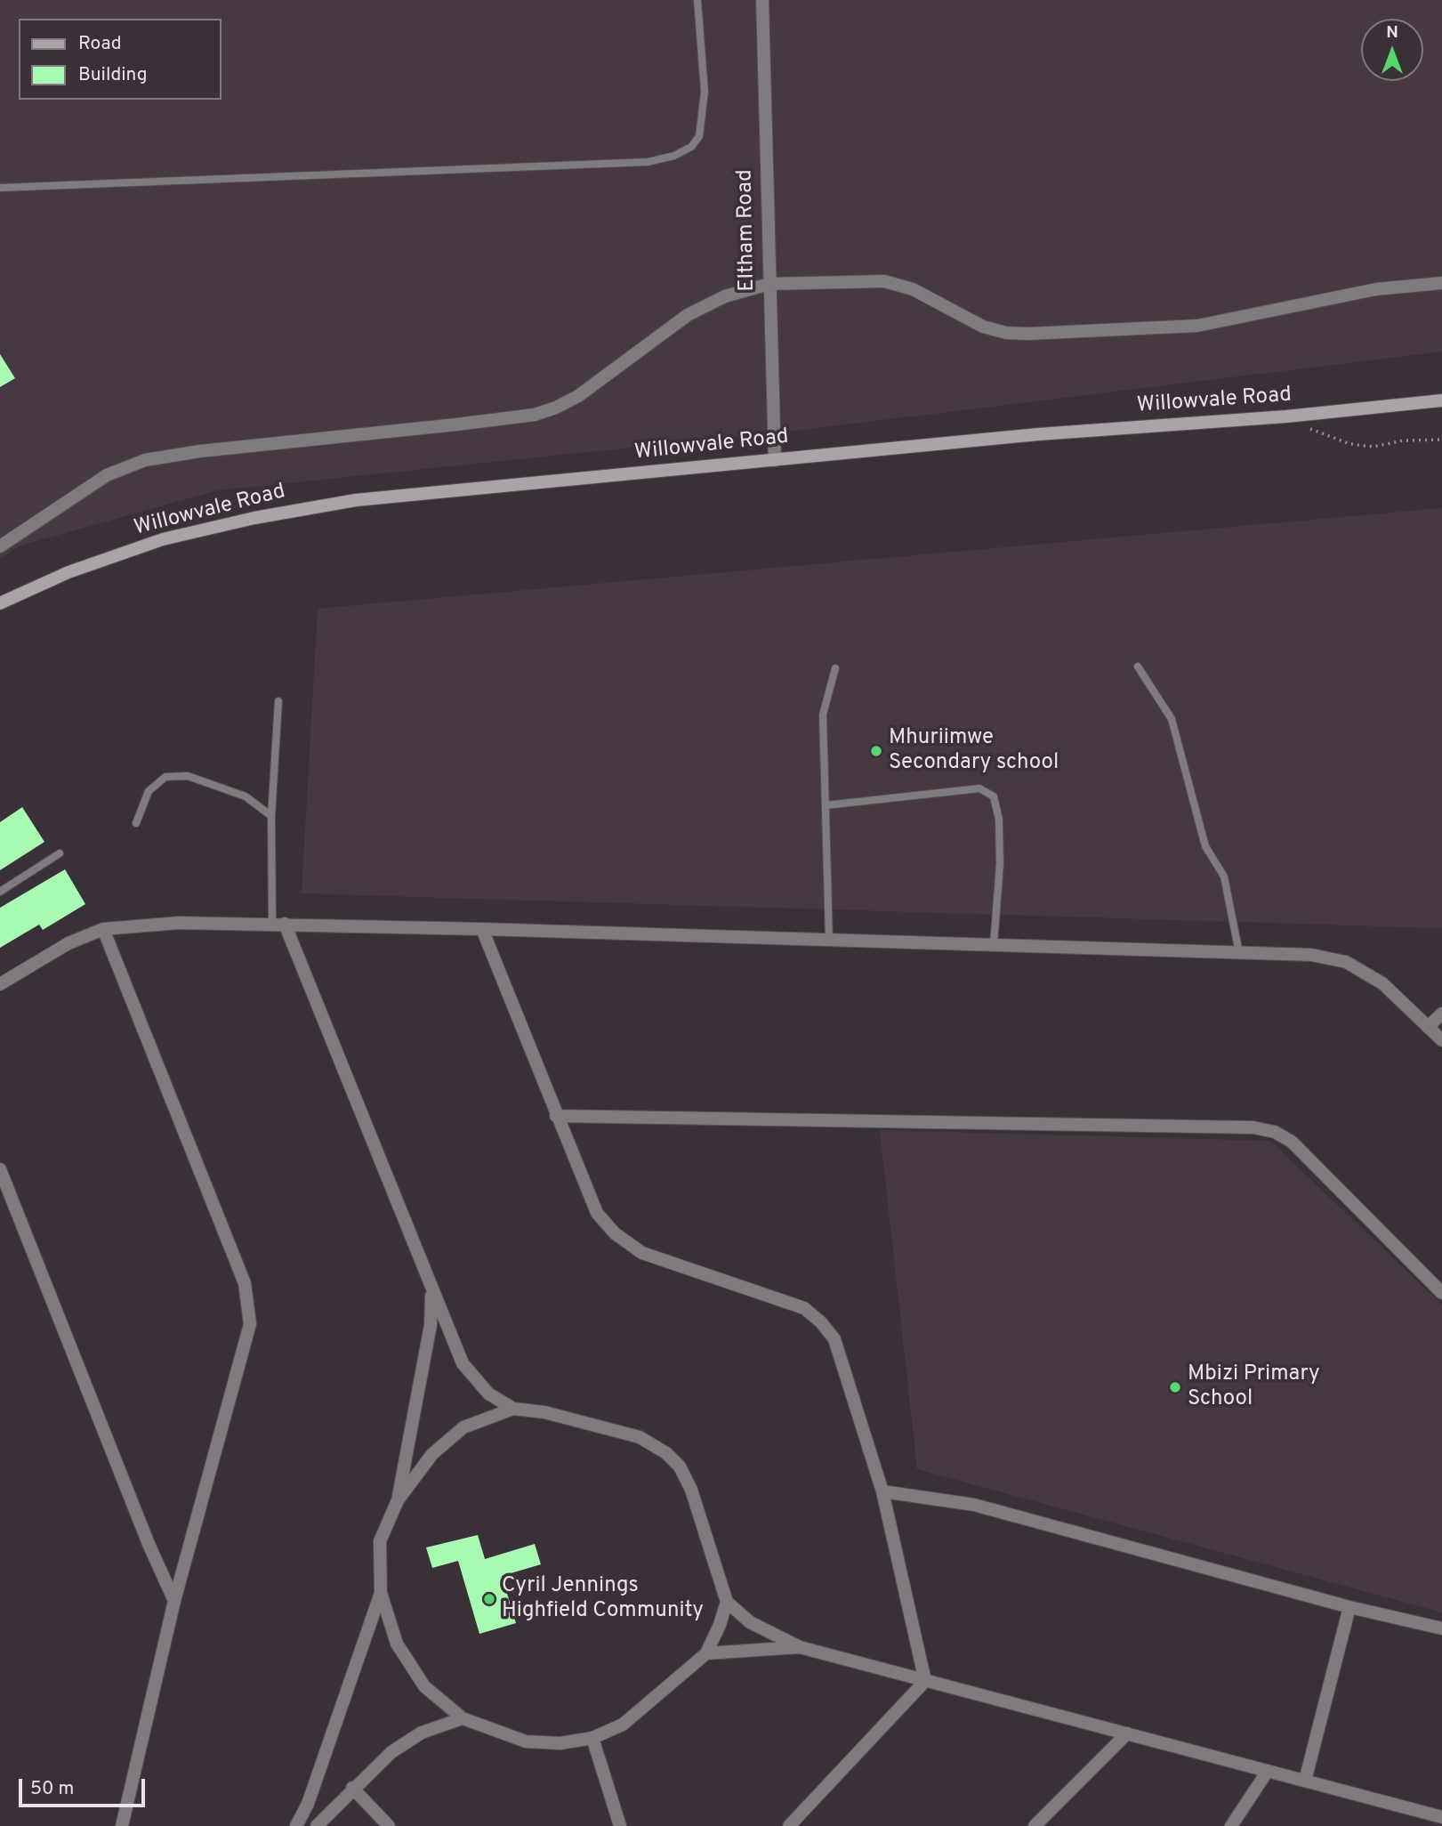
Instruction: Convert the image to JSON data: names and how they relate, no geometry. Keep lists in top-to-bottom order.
{
  "streets": {
    "main road": ["Willowvale Road"],
    "street": ["Eltham Road"]
  },
  "crossings": [
    ["Eltham Road", "Willowvale Road"]
  ],
  "places": ["Mhuriimwe Secondary school", "Mbizi Primary School", "Cyril Jennings Highfield Community"],
  "legend": ["Road", "Building"],
  "scale_bar": "50 m",
  "north": "top"
}
